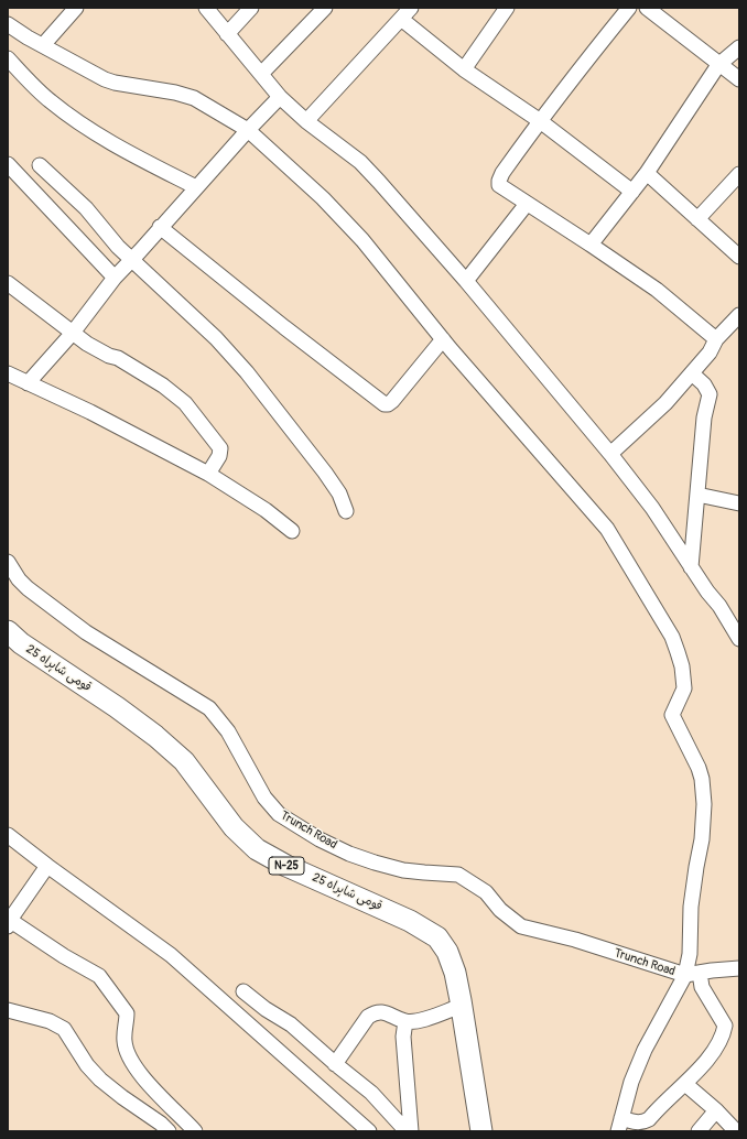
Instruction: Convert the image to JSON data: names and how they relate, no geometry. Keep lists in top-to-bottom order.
{
  "streets": {
    "highway": ["قومی شاہراہ 25", "N-25"],
    "street": ["Trunch Road"]
  }
}
